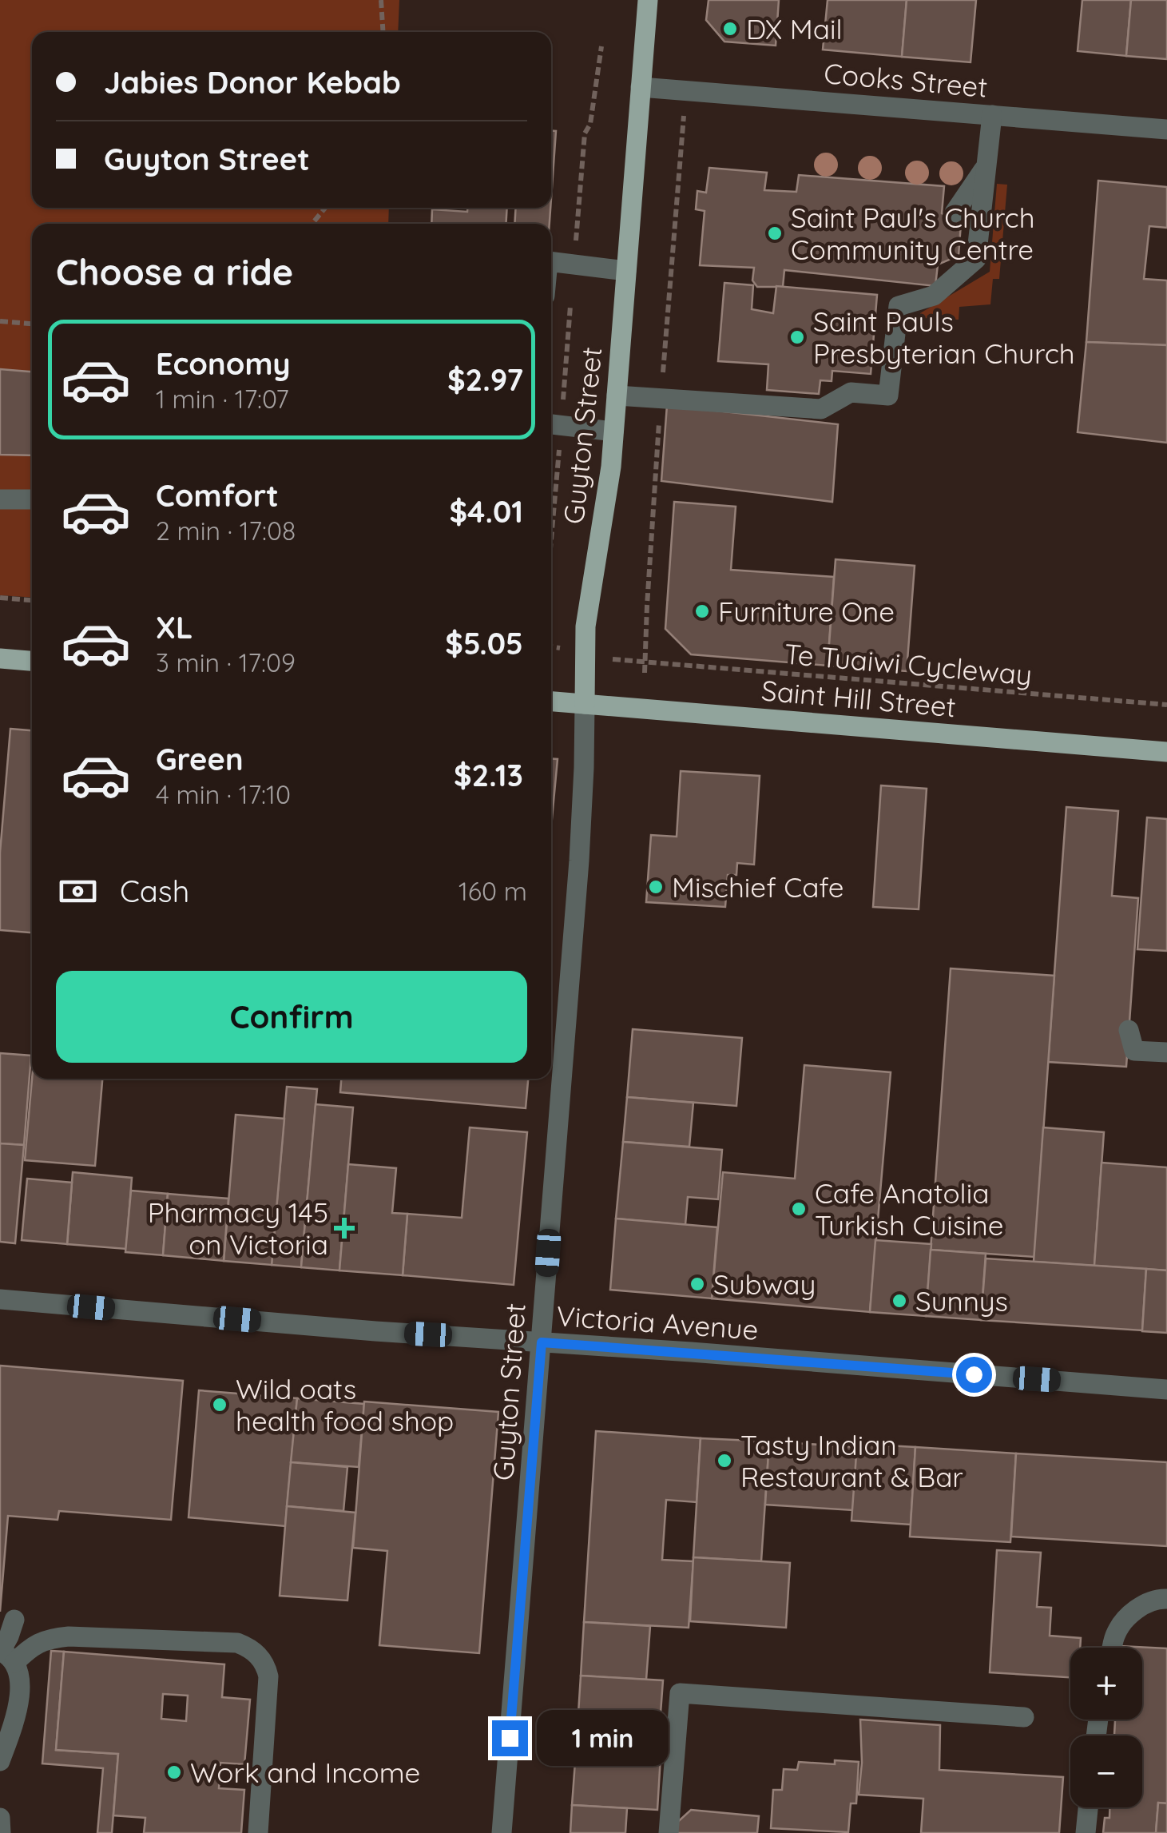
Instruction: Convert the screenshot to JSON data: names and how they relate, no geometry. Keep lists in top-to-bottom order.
{
  "streets": {
    "main road": ["Guyton Street", "Saint Hill Street"],
    "street": ["Cooks Street", "Victoria Avenue"],
    "path": ["Te Tuaiwi Cycleway"]
  },
  "crossings": [
    ["Cooks Street", "Guyton Street"],
    ["Guyton Street", "Saint Hill Street"],
    ["Guyton Street", "Victoria Avenue"]
  ],
  "places": {
    "other": [
      "DX Mail",
      "Saint Paul's Church Community Centre",
      "Saint Pauls Presbyterian Church",
      "Furniture One",
      "Mischief Cafe",
      "Cafe Anatolia Turkish Cuisine",
      "Subway",
      "Sunnys",
      "Wild oats health food shop",
      "Tasty Indian Restaurant & Bar",
      "Work and Income"
    ],
    "health": ["Pharmacy 145 on Victoria"]
  },
  "page": {
    "banner": ["Jabies Donor Kebab", "Guyton Street"],
    "heading": "Choose a ride",
    "list": [
      {
        "name": "Economy",
        "note": "1 min · 17:07",
        "value": "$2.97"
      },
      {
        "name": "Comfort",
        "note": "2 min · 17:08",
        "value": "$4.01"
      },
      {
        "name": "XL",
        "note": "3 min · 17:09",
        "value": "$5.05"
      },
      {
        "name": "Green",
        "note": "4 min · 17:10",
        "value": "$2.13"
      }
    ],
    "pay": ["Cash", "160 m"],
    "buttons": "Confirm",
    "map_buttons": ["+", "−"],
    "bubble": "1 min"
  }
}
